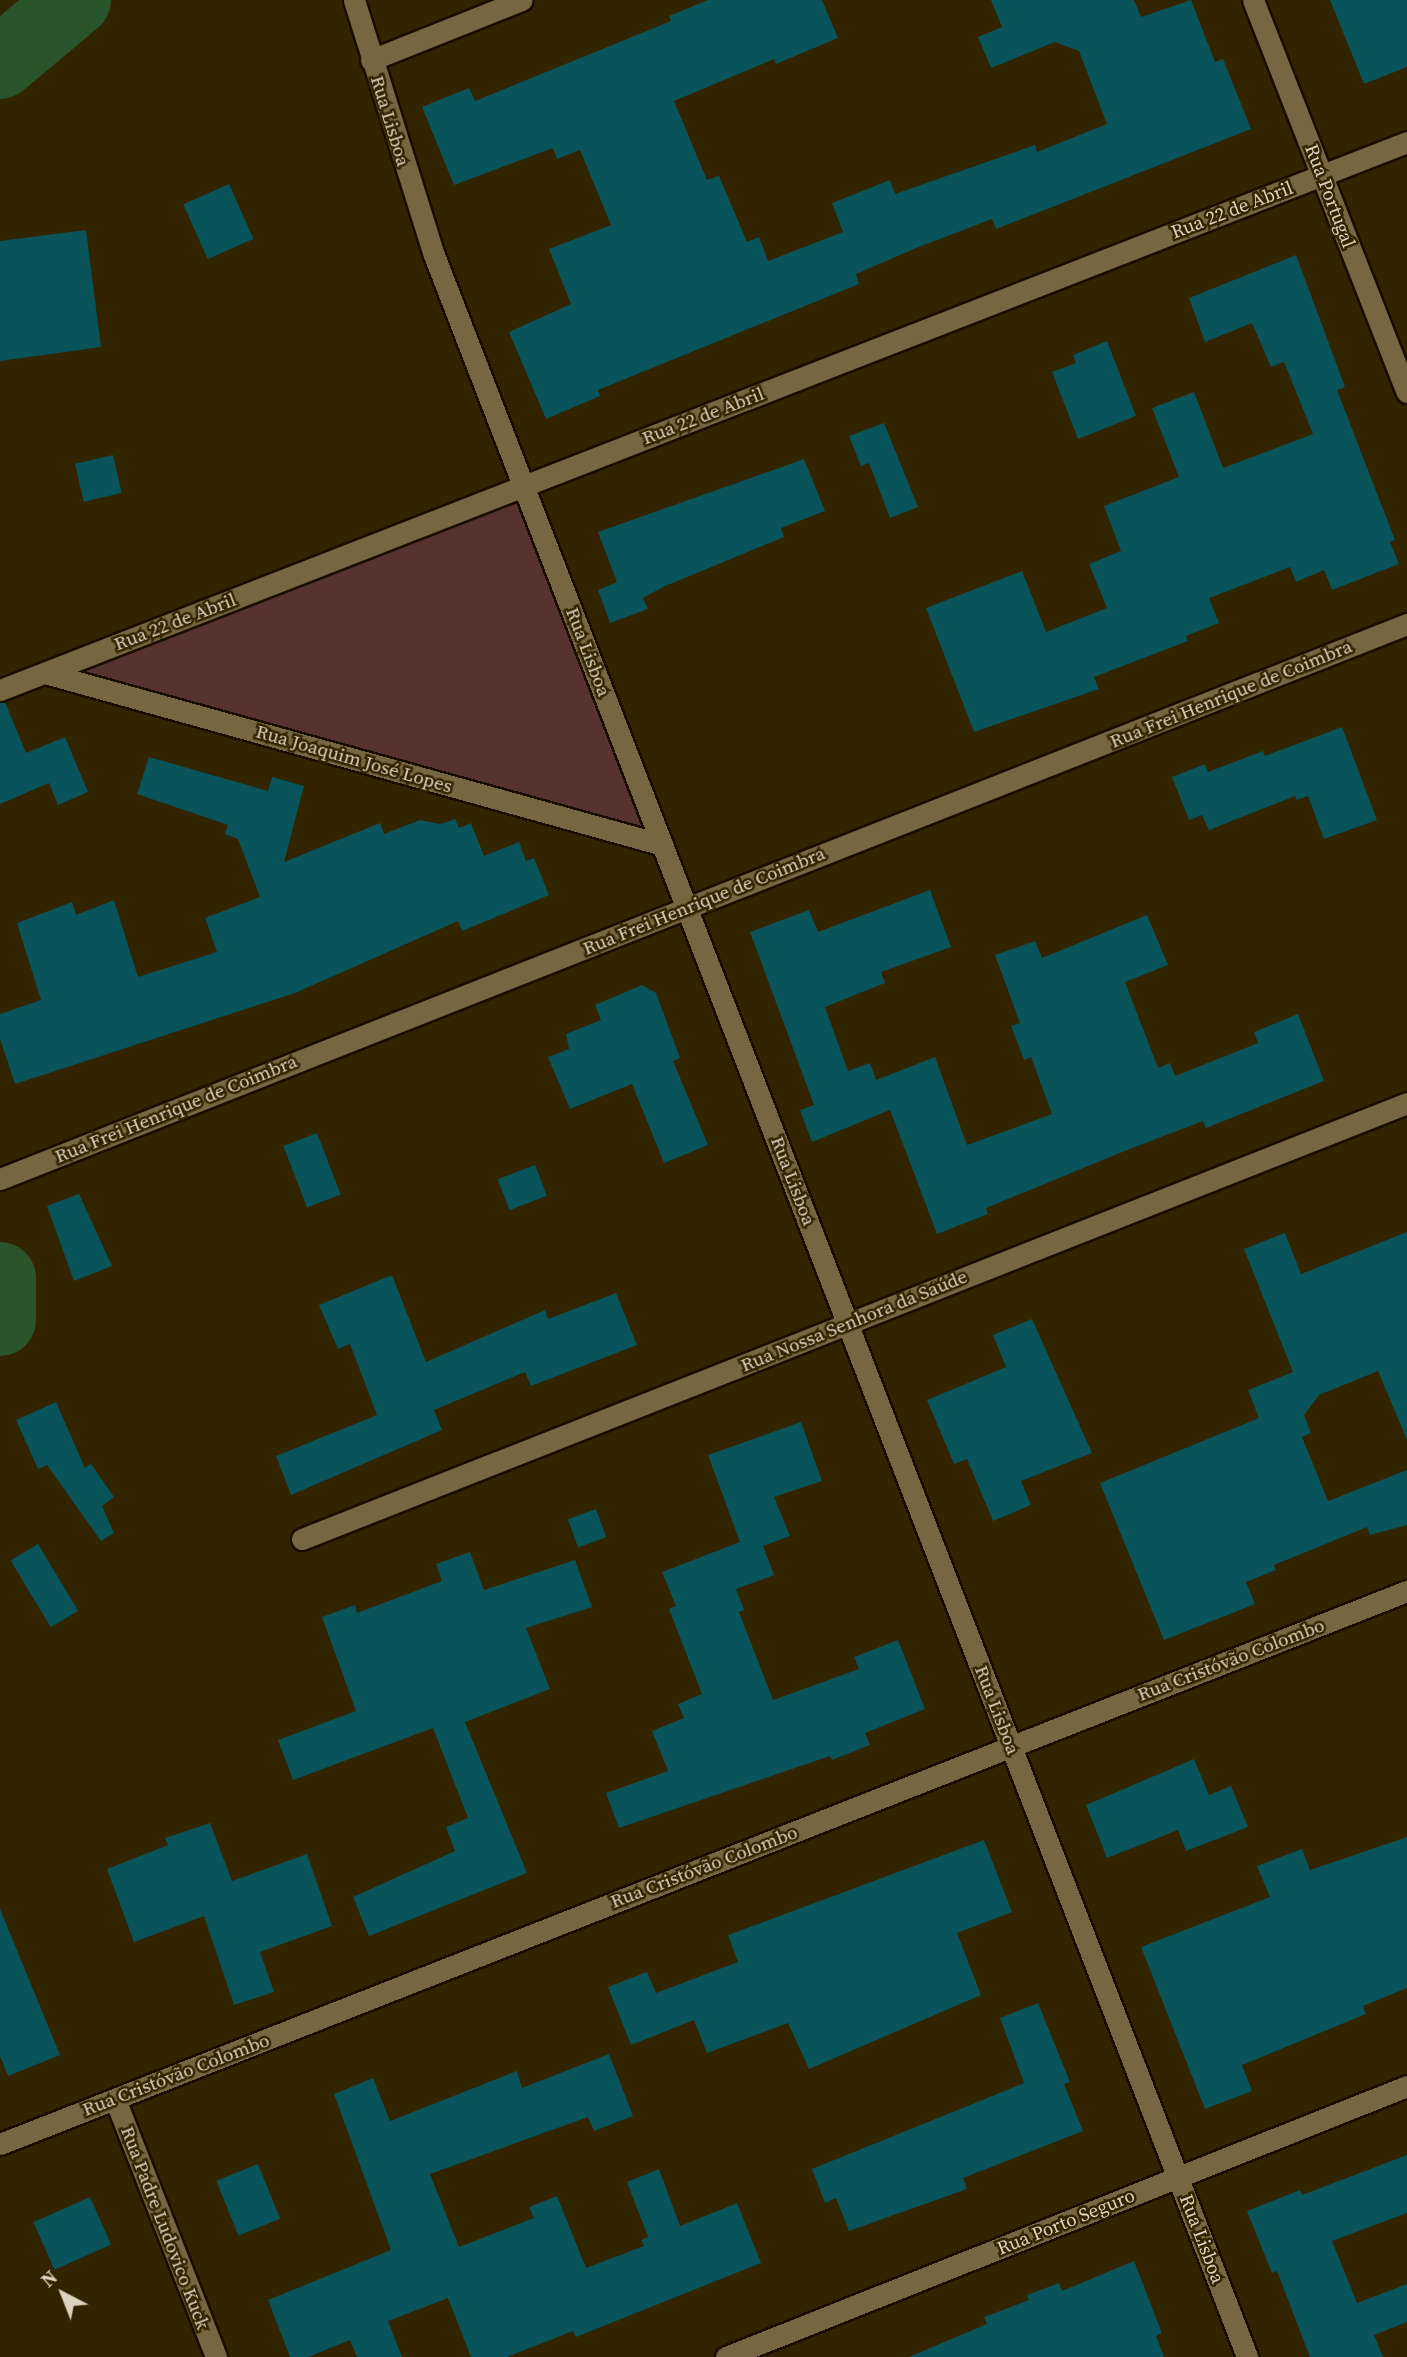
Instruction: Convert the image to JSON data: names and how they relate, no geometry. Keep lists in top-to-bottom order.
{
  "streets": {
    "street": [
      "Rua Lisboa",
      "Rua Portugal",
      "Rua 22 de Abril",
      "Rua Frei Henrique de Coimbra",
      "Rua Joaquim José Lopes",
      "Rua Nossa Senhora da Saúde",
      "Rua Cristóvão Colombo",
      "Rua Porto Seguro",
      "Rua Padre Ludovico Kuck"
    ]
  },
  "crossings": [
    ["Rua Lisboa", "Rua 22 de Abril"],
    ["Rua Lisboa", "Rua Frei Henrique de Coimbra"],
    ["Rua Lisboa", "Rua Joaquim José Lopes"],
    ["Rua Lisboa", "Rua Nossa Senhora da Saúde"],
    ["Rua Lisboa", "Rua Cristóvão Colombo"],
    ["Rua Lisboa", "Rua Porto Seguro"],
    ["Rua Portugal", "Rua 22 de Abril"],
    ["Rua 22 de Abril", "Rua Joaquim José Lopes"],
    ["Rua Cristóvão Colombo", "Rua Padre Ludovico Kuck"]
  ],
  "north": "top left"
}
